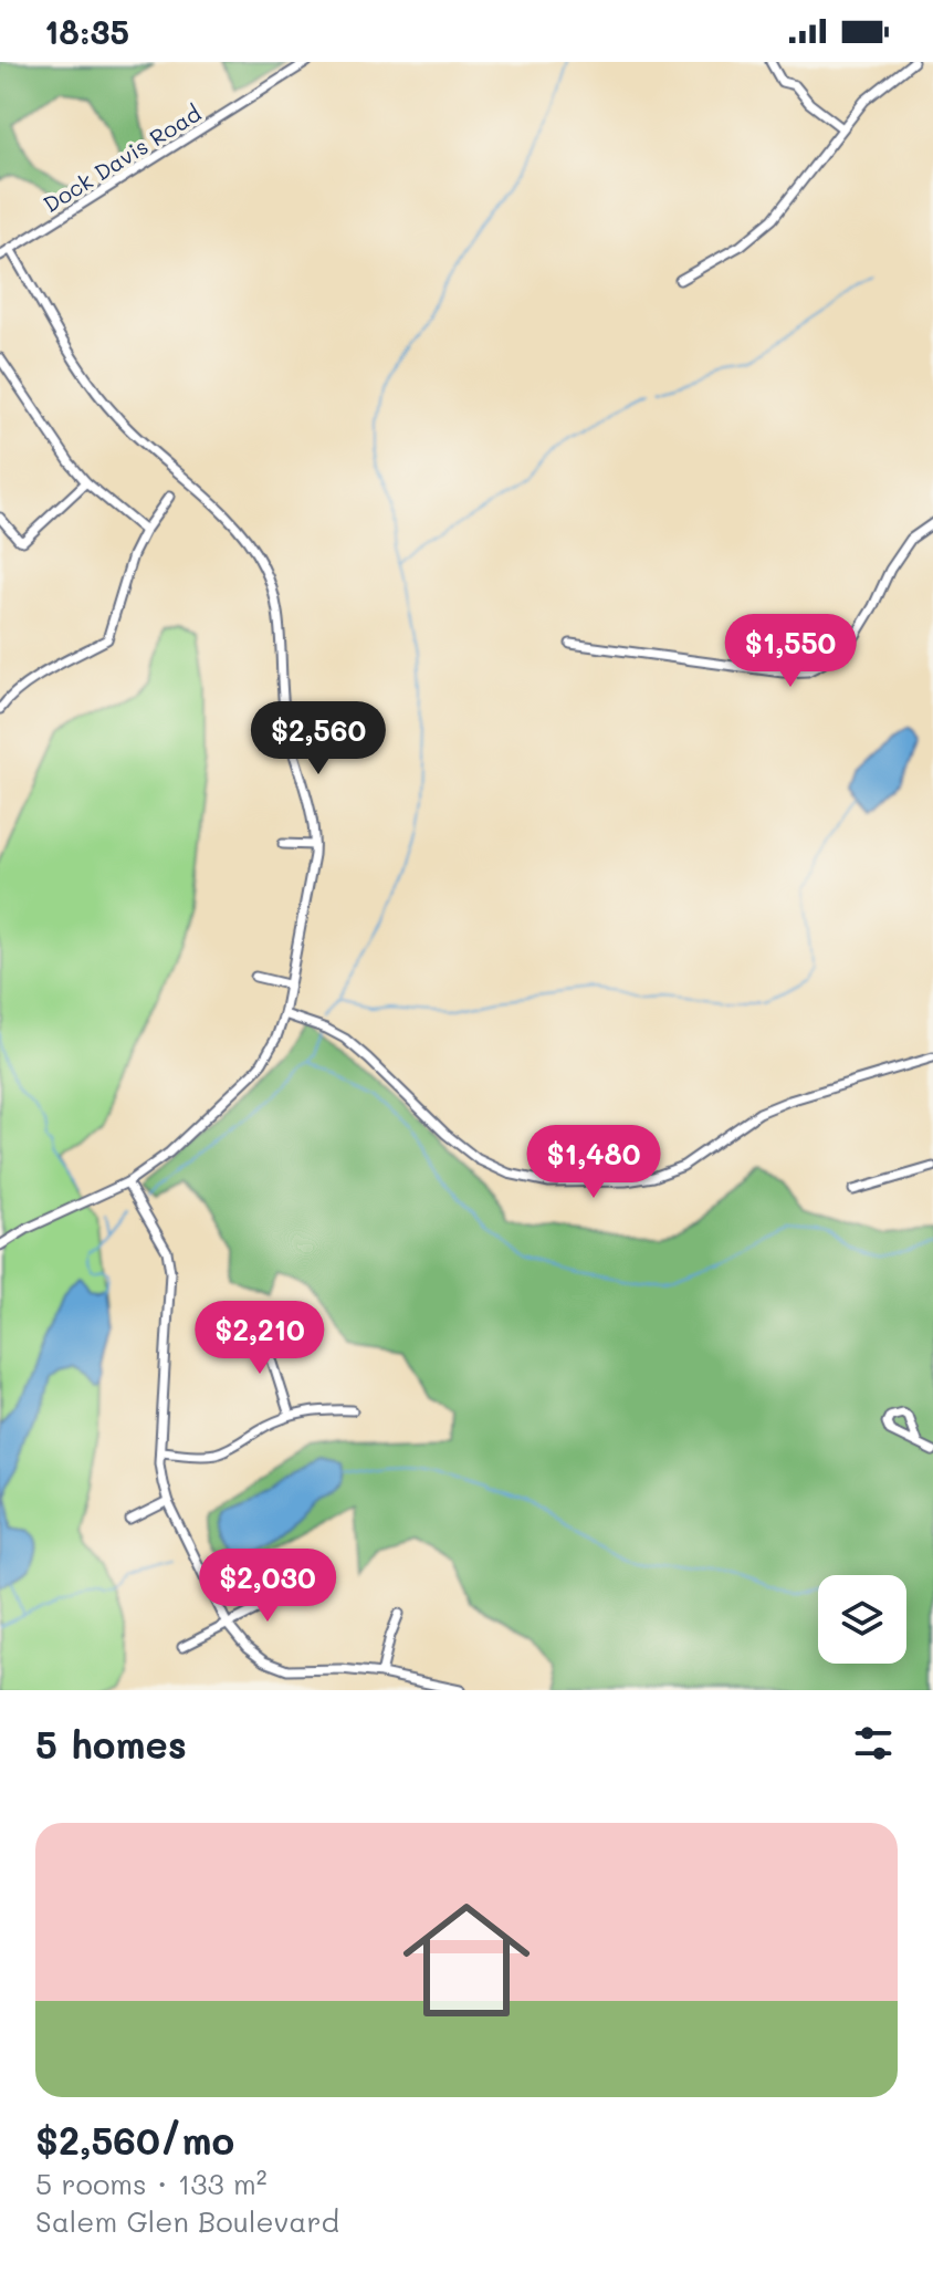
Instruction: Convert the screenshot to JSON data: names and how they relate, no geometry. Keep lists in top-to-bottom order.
{
  "streets": {
    "street": ["Dock Davis Road"]
  },
  "page": {
    "status": "18:35",
    "price": [
      "$1,550",
      "$2,560",
      "$1,480",
      "$2,210",
      "$2,030"
    ],
    "heading": "5 homes",
    "list": [
      {
        "name": "$2,560/mo",
        "note": "5 rooms · 133 m² · Salem Glen Boulevard"
      }
    ]
  }
}
